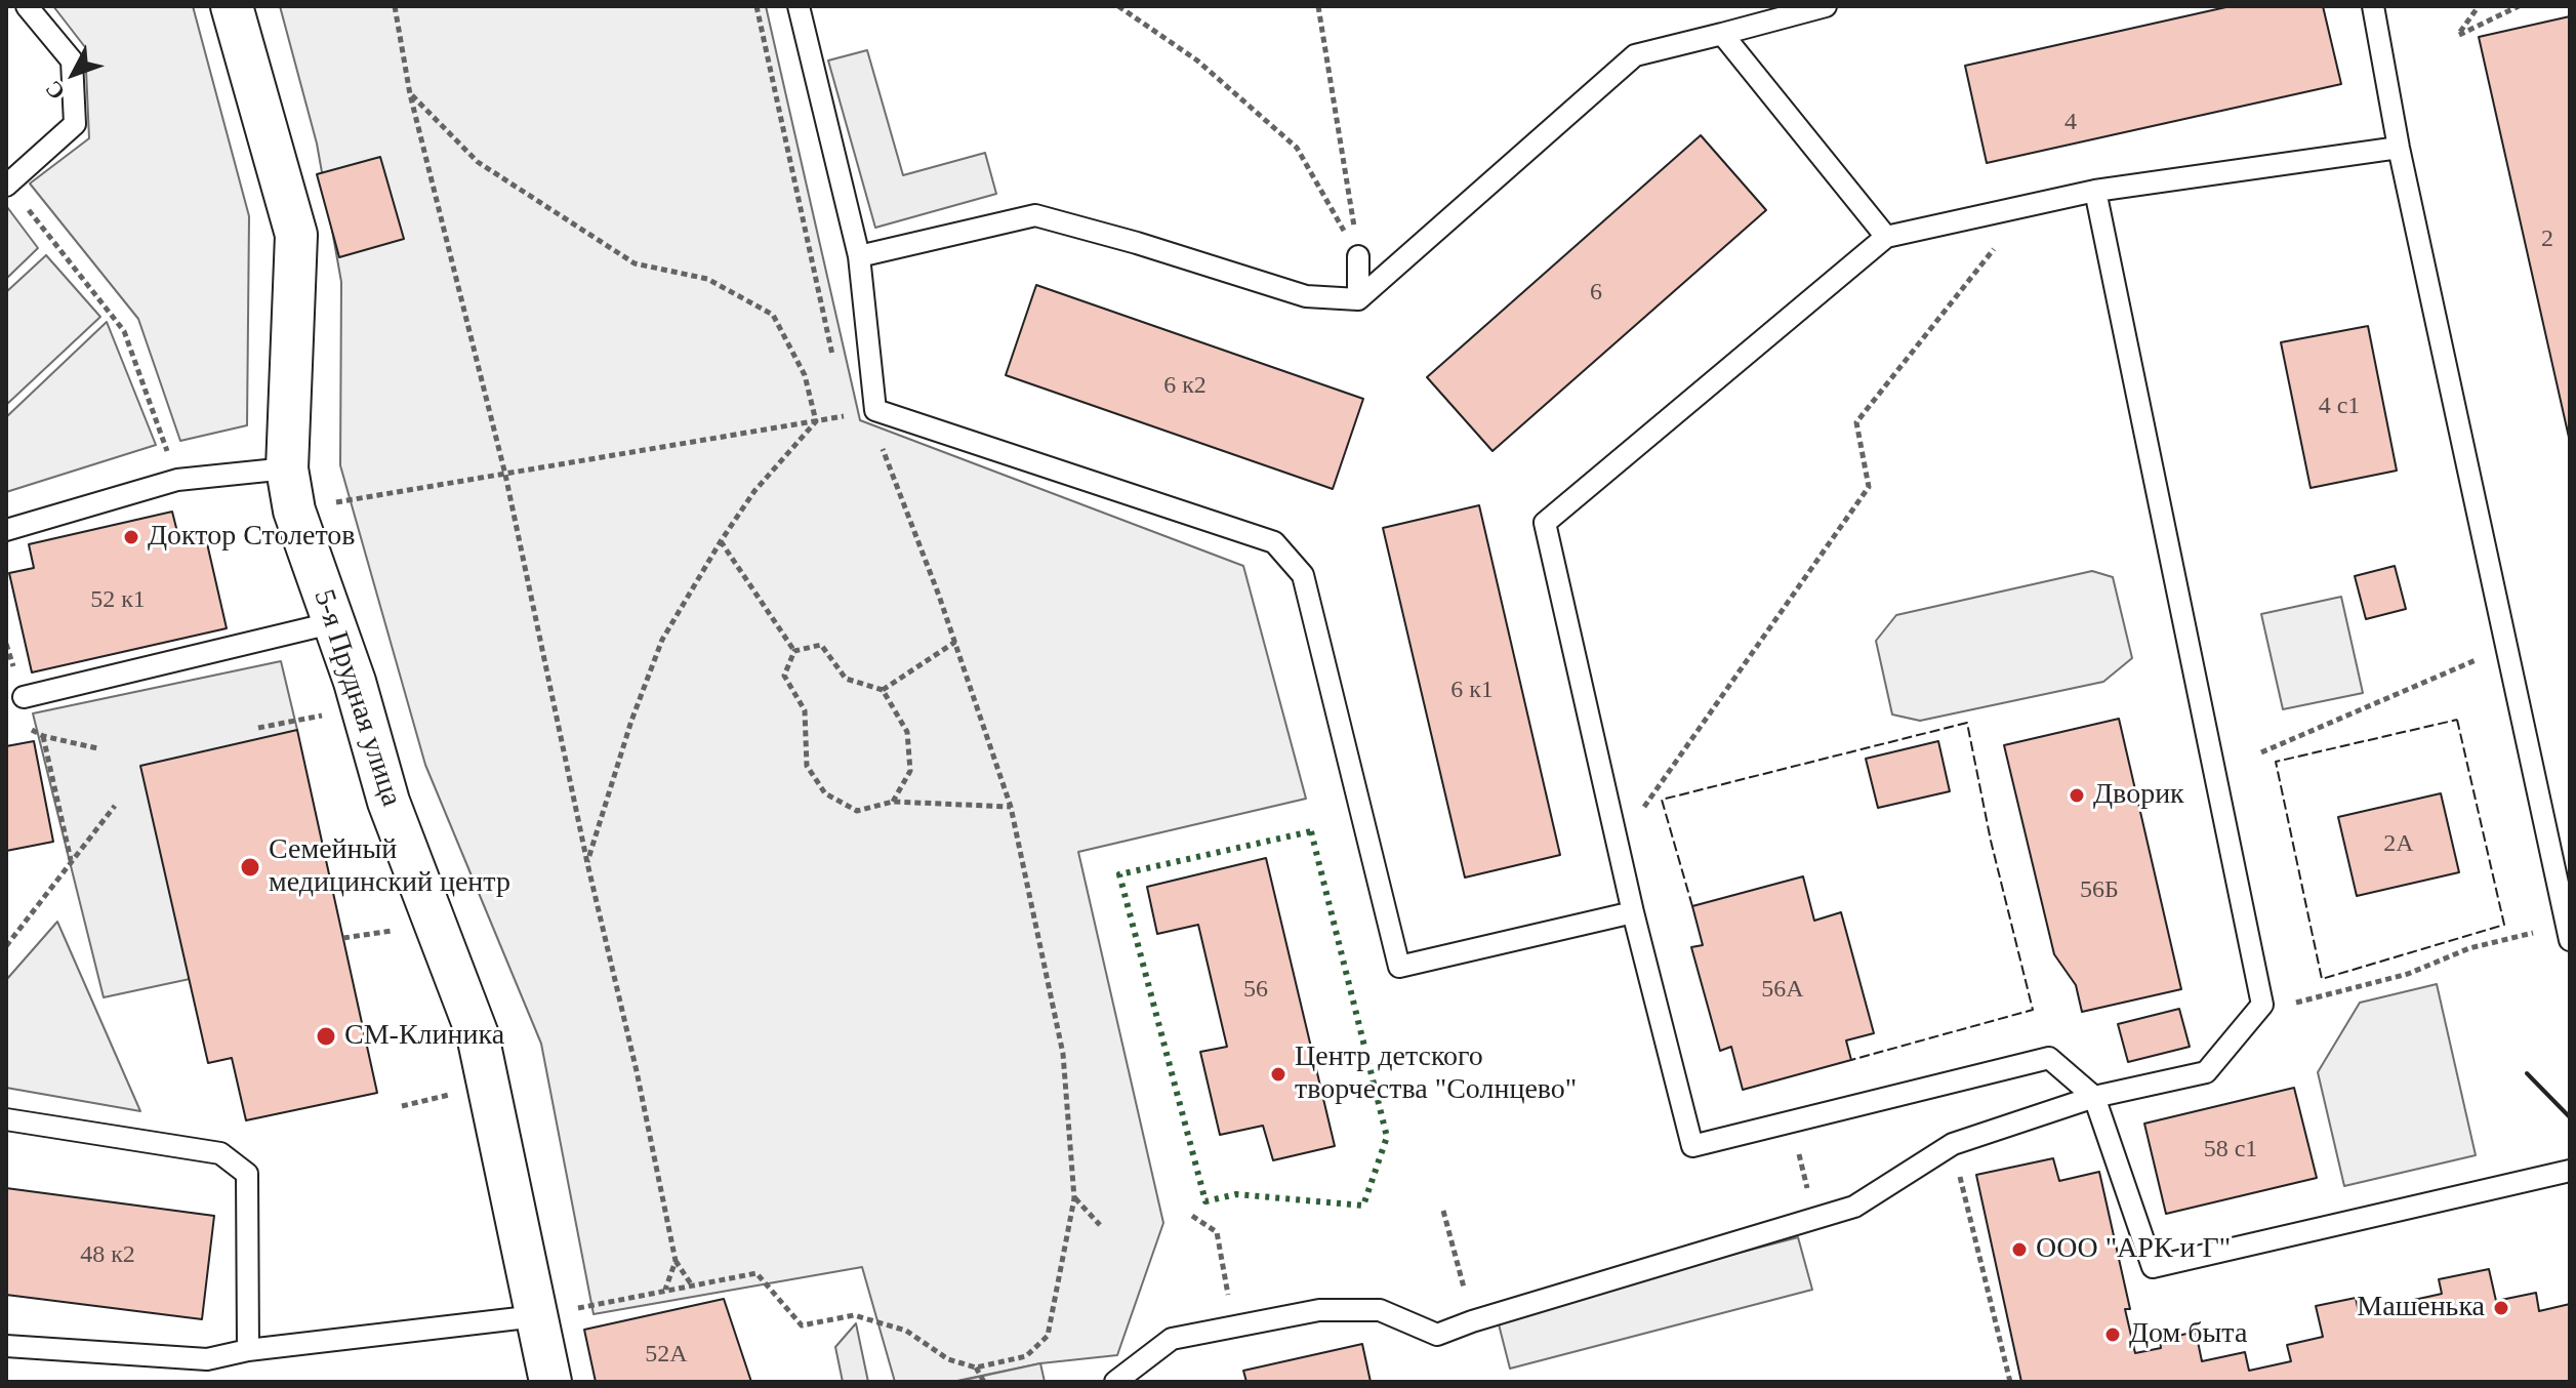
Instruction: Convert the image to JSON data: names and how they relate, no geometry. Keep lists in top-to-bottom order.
{
  "streets": {
    "street": ["5-я Прудная улица"]
  },
  "places": [
    "Доктор Столетов",
    "Дворик",
    "Семейный медицинский центр",
    "СМ-Клиника",
    "Центр детского творчества \"Солнцево\"",
    "ООО \"АРК и Г\"",
    "Машенька",
    "Дом быта"
  ],
  "house_numbers": [
    "4",
    "2",
    "6",
    "6 к2",
    "4 с1",
    "52 к1",
    "6 к1",
    "2А",
    "56Б",
    "56",
    "56А",
    "58 с1",
    "48 к2",
    "52А"
  ],
  "north": "bottom left"
}
